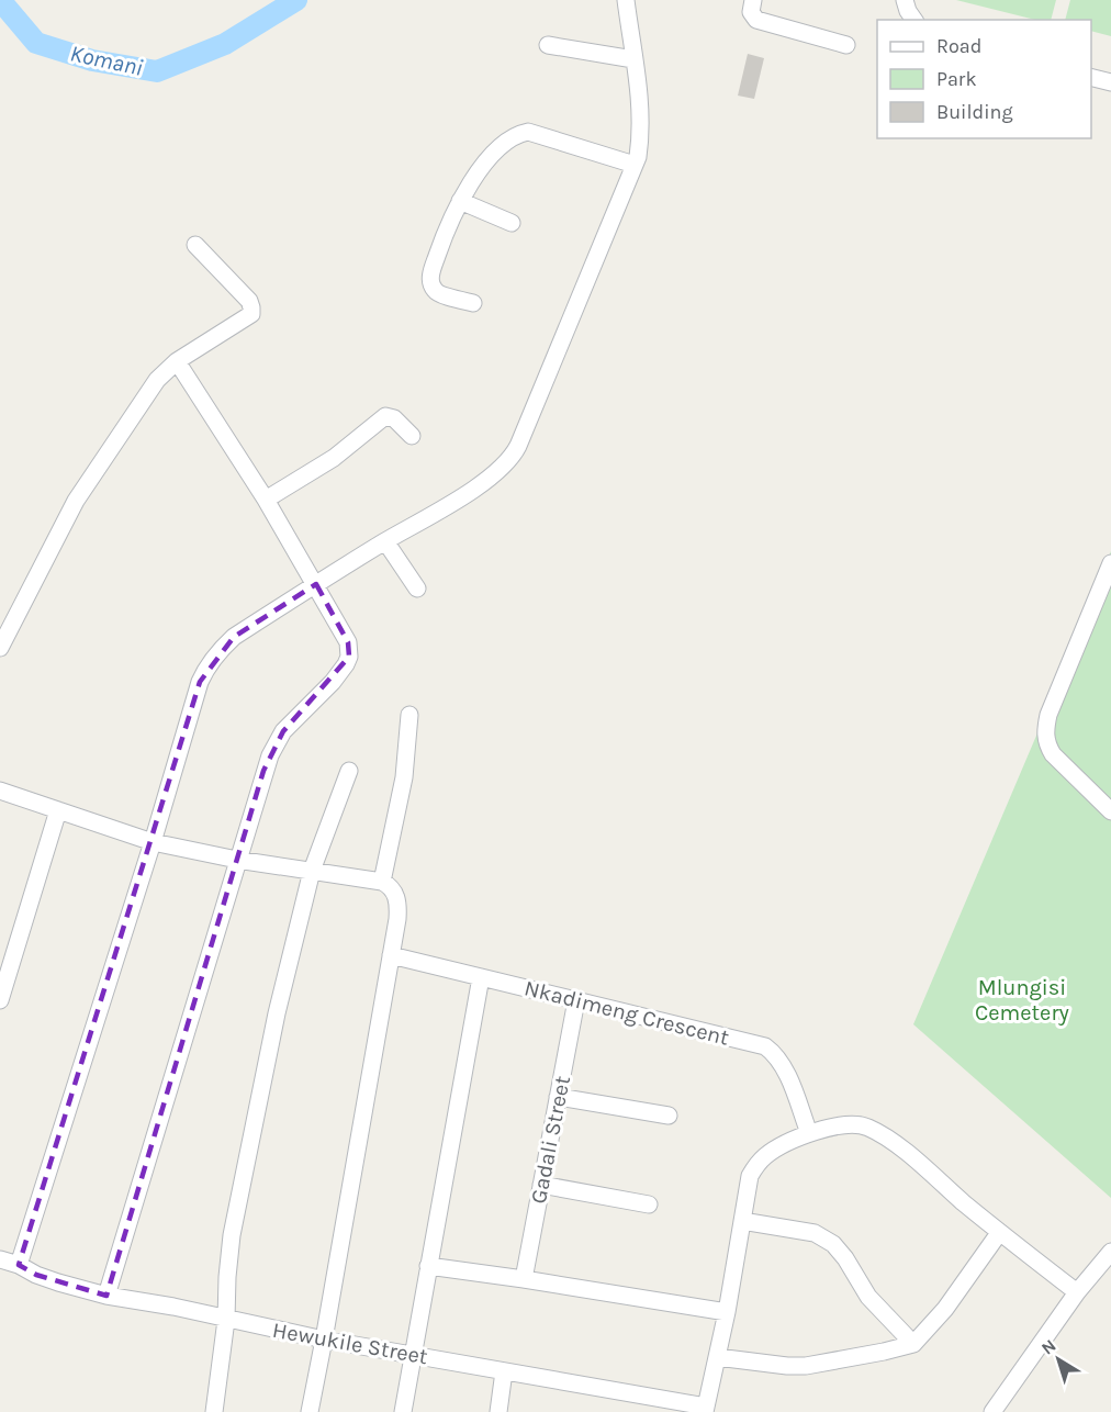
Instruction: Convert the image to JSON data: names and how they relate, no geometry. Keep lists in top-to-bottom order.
{
  "streets": {
    "street": ["Nkadimeng Crescent", "Gadali Street", "Hewukile Street"]
  },
  "crossings": [
    ["Nkadimeng Crescent", "Gadali Street"]
  ],
  "water": ["Komani"],
  "parks": ["Mlungisi Cemetery"],
  "legend": ["Road", "Park", "Building"],
  "north": "top left"
}
